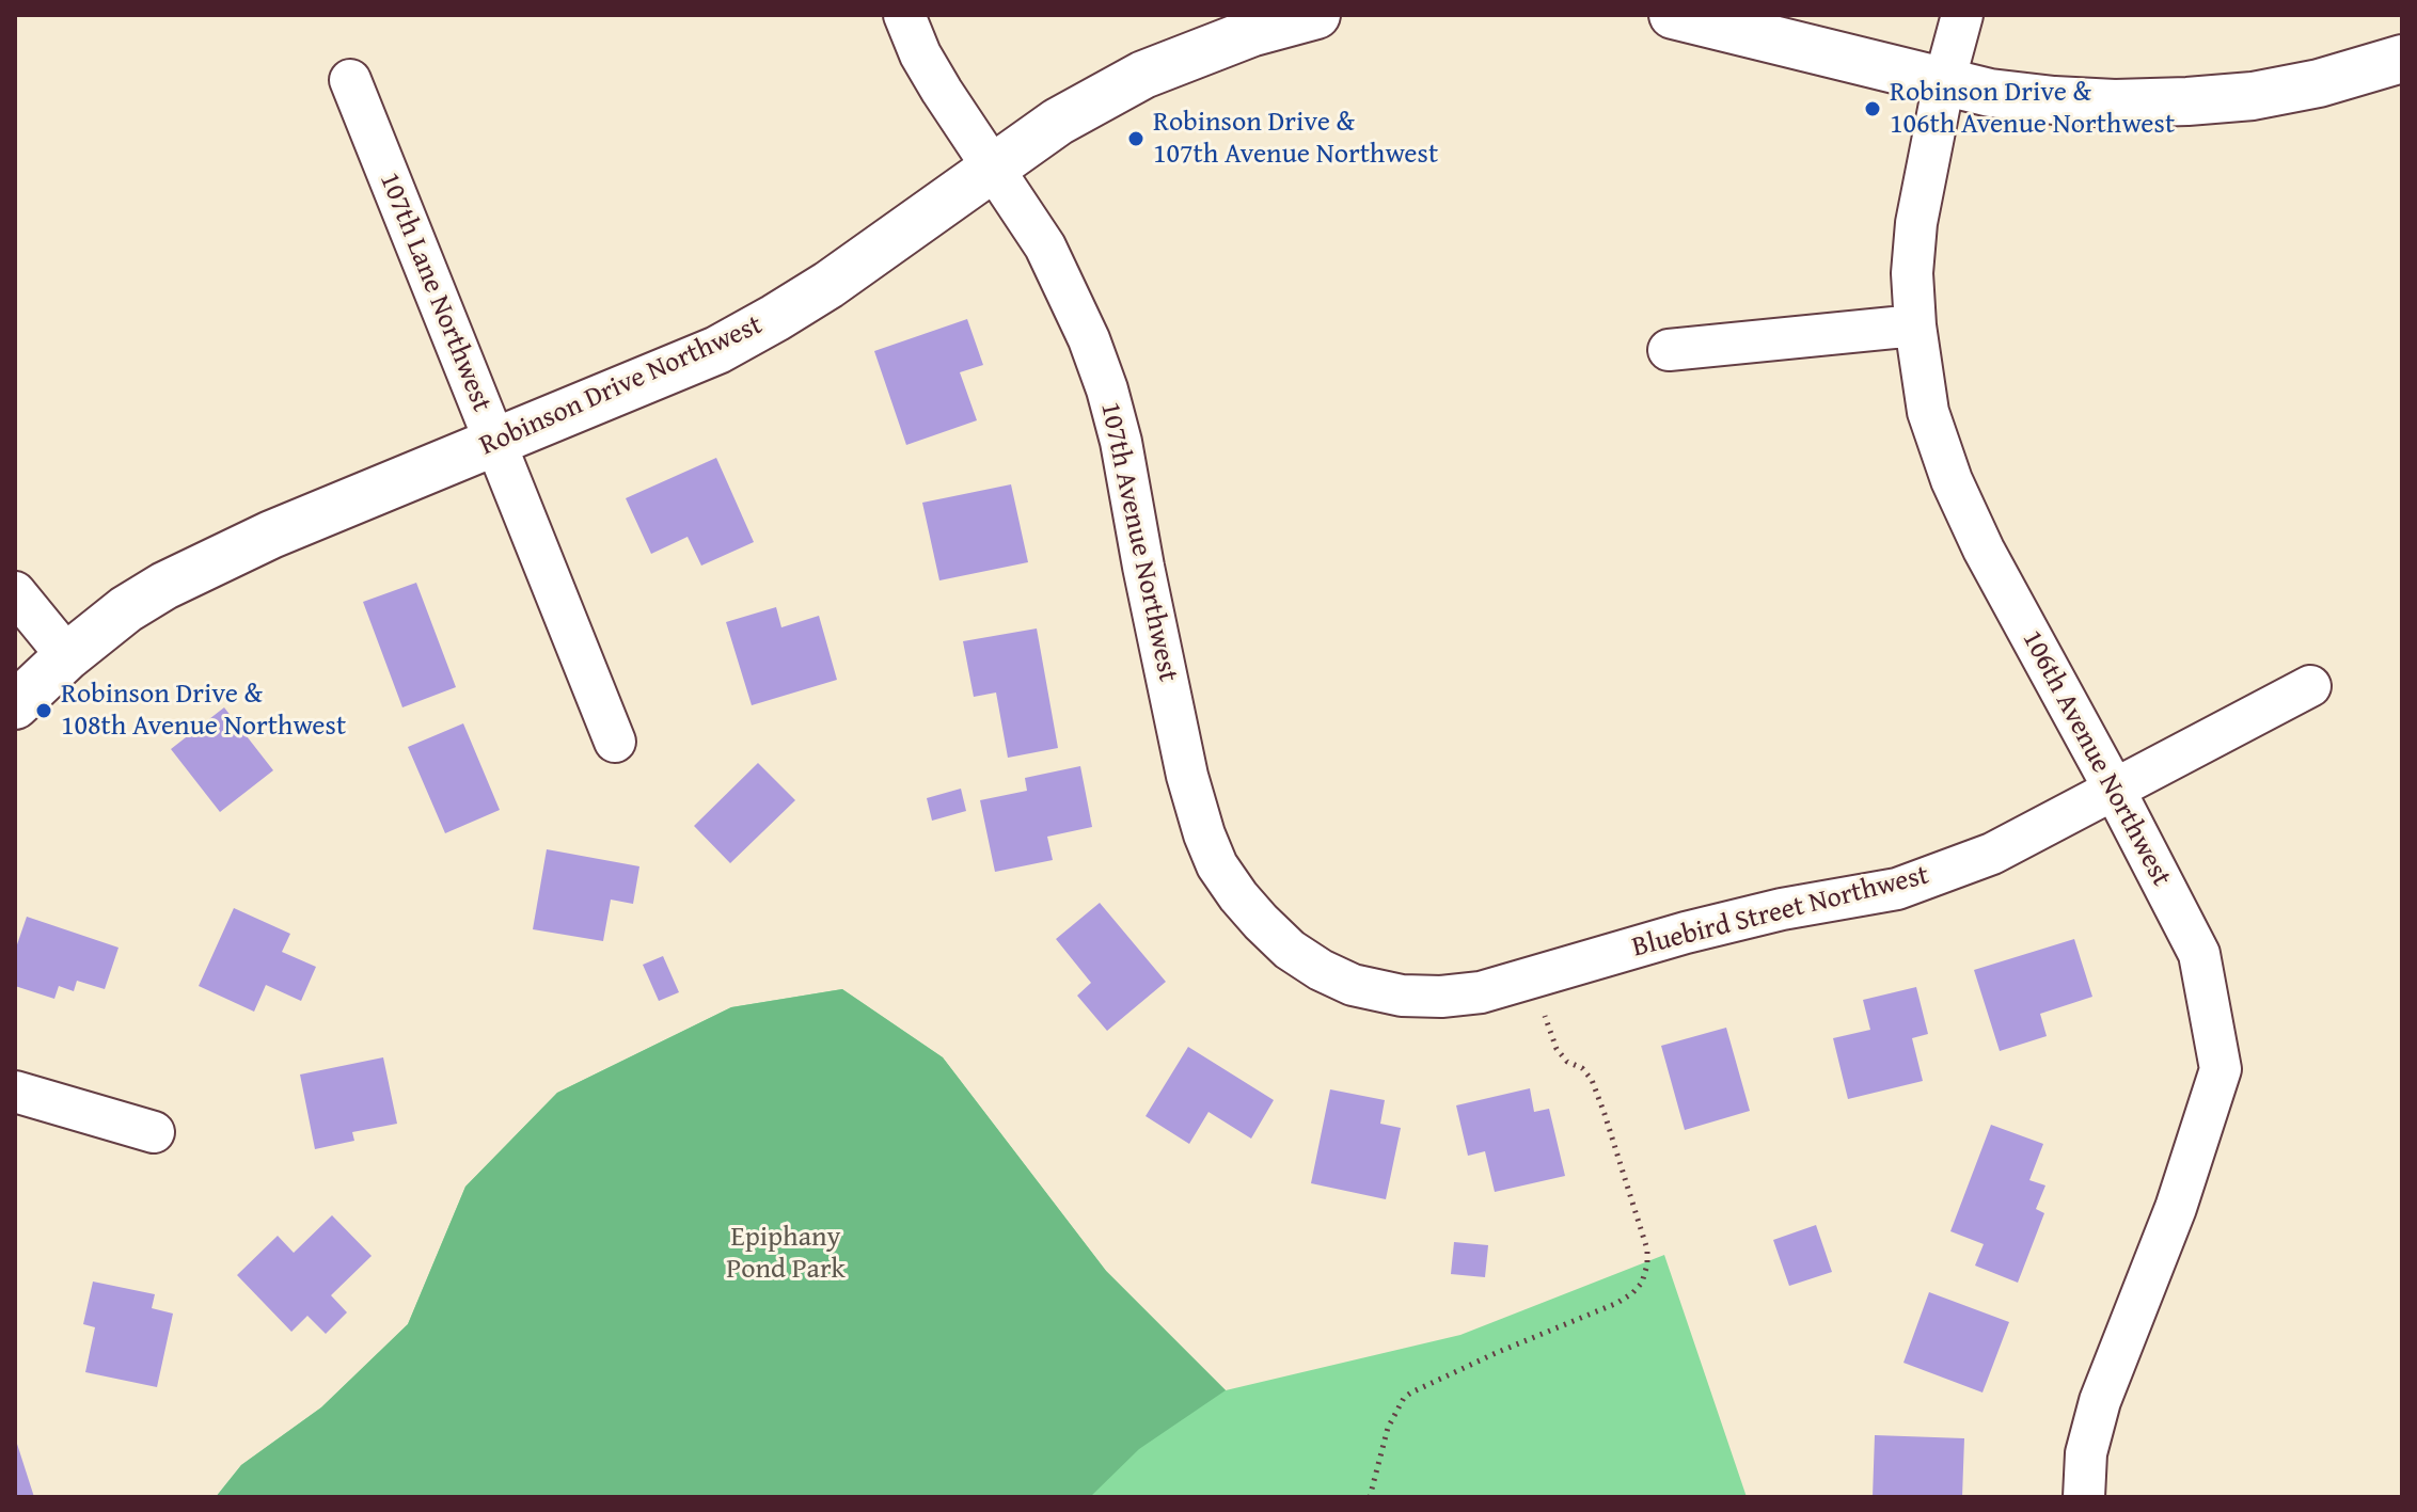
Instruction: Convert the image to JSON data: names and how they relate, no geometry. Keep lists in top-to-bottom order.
{
  "streets": {
    "street": [
      "107th Lane Northwest",
      "Robinson Drive Northwest",
      "107th Avenue Northwest",
      "106th Avenue Northwest",
      "Bluebird Street Northwest"
    ]
  },
  "crossings": [
    ["107th Lane Northwest", "Robinson Drive Northwest"],
    ["Robinson Drive Northwest", "107th Avenue Northwest"],
    ["107th Avenue Northwest", "Bluebird Street Northwest"],
    ["106th Avenue Northwest", "Bluebird Street Northwest"]
  ],
  "parks": ["Epiphany Pond Park"],
  "places": ["Robinson Drive & 106th Avenue Northwest", "Robinson Drive & 107th Avenue Northwest", "Robinson Drive & 108th Avenue Northwest"]
}
